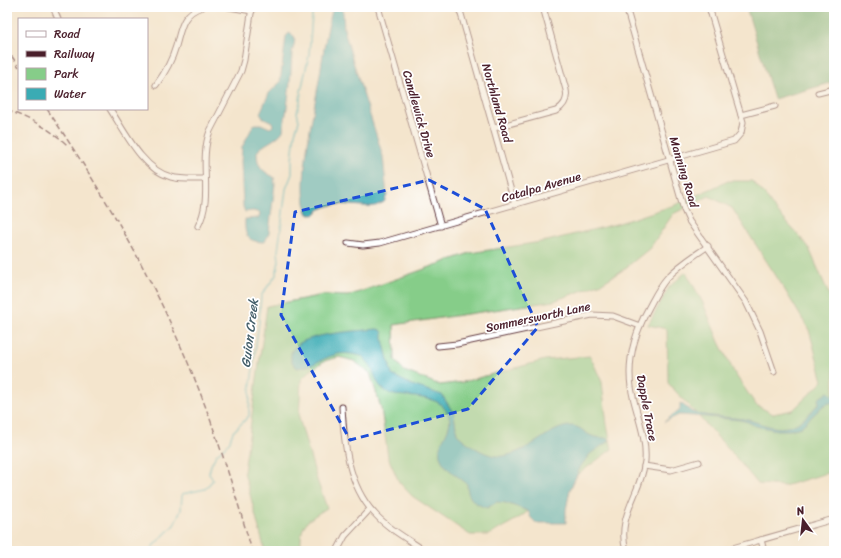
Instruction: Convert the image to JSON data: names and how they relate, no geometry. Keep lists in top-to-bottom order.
{
  "streets": {
    "street": [
      "Northland Road",
      "Candlewick Drive",
      "Manning Road",
      "Catalpa Avenue",
      "Sommersworth Lane",
      "Dapple Trace"
    ]
  },
  "crossings": [
    ["Northland Road", "Catalpa Avenue"],
    ["Candlewick Drive", "Catalpa Avenue"],
    ["Manning Road", "Catalpa Avenue"],
    ["Manning Road", "Dapple Trace"],
    ["Sommersworth Lane", "Dapple Trace"]
  ],
  "water": ["Guion Creek"],
  "legend": [
    "Road",
    "Railway",
    "Park",
    "Water"
  ],
  "north": "top"
}
